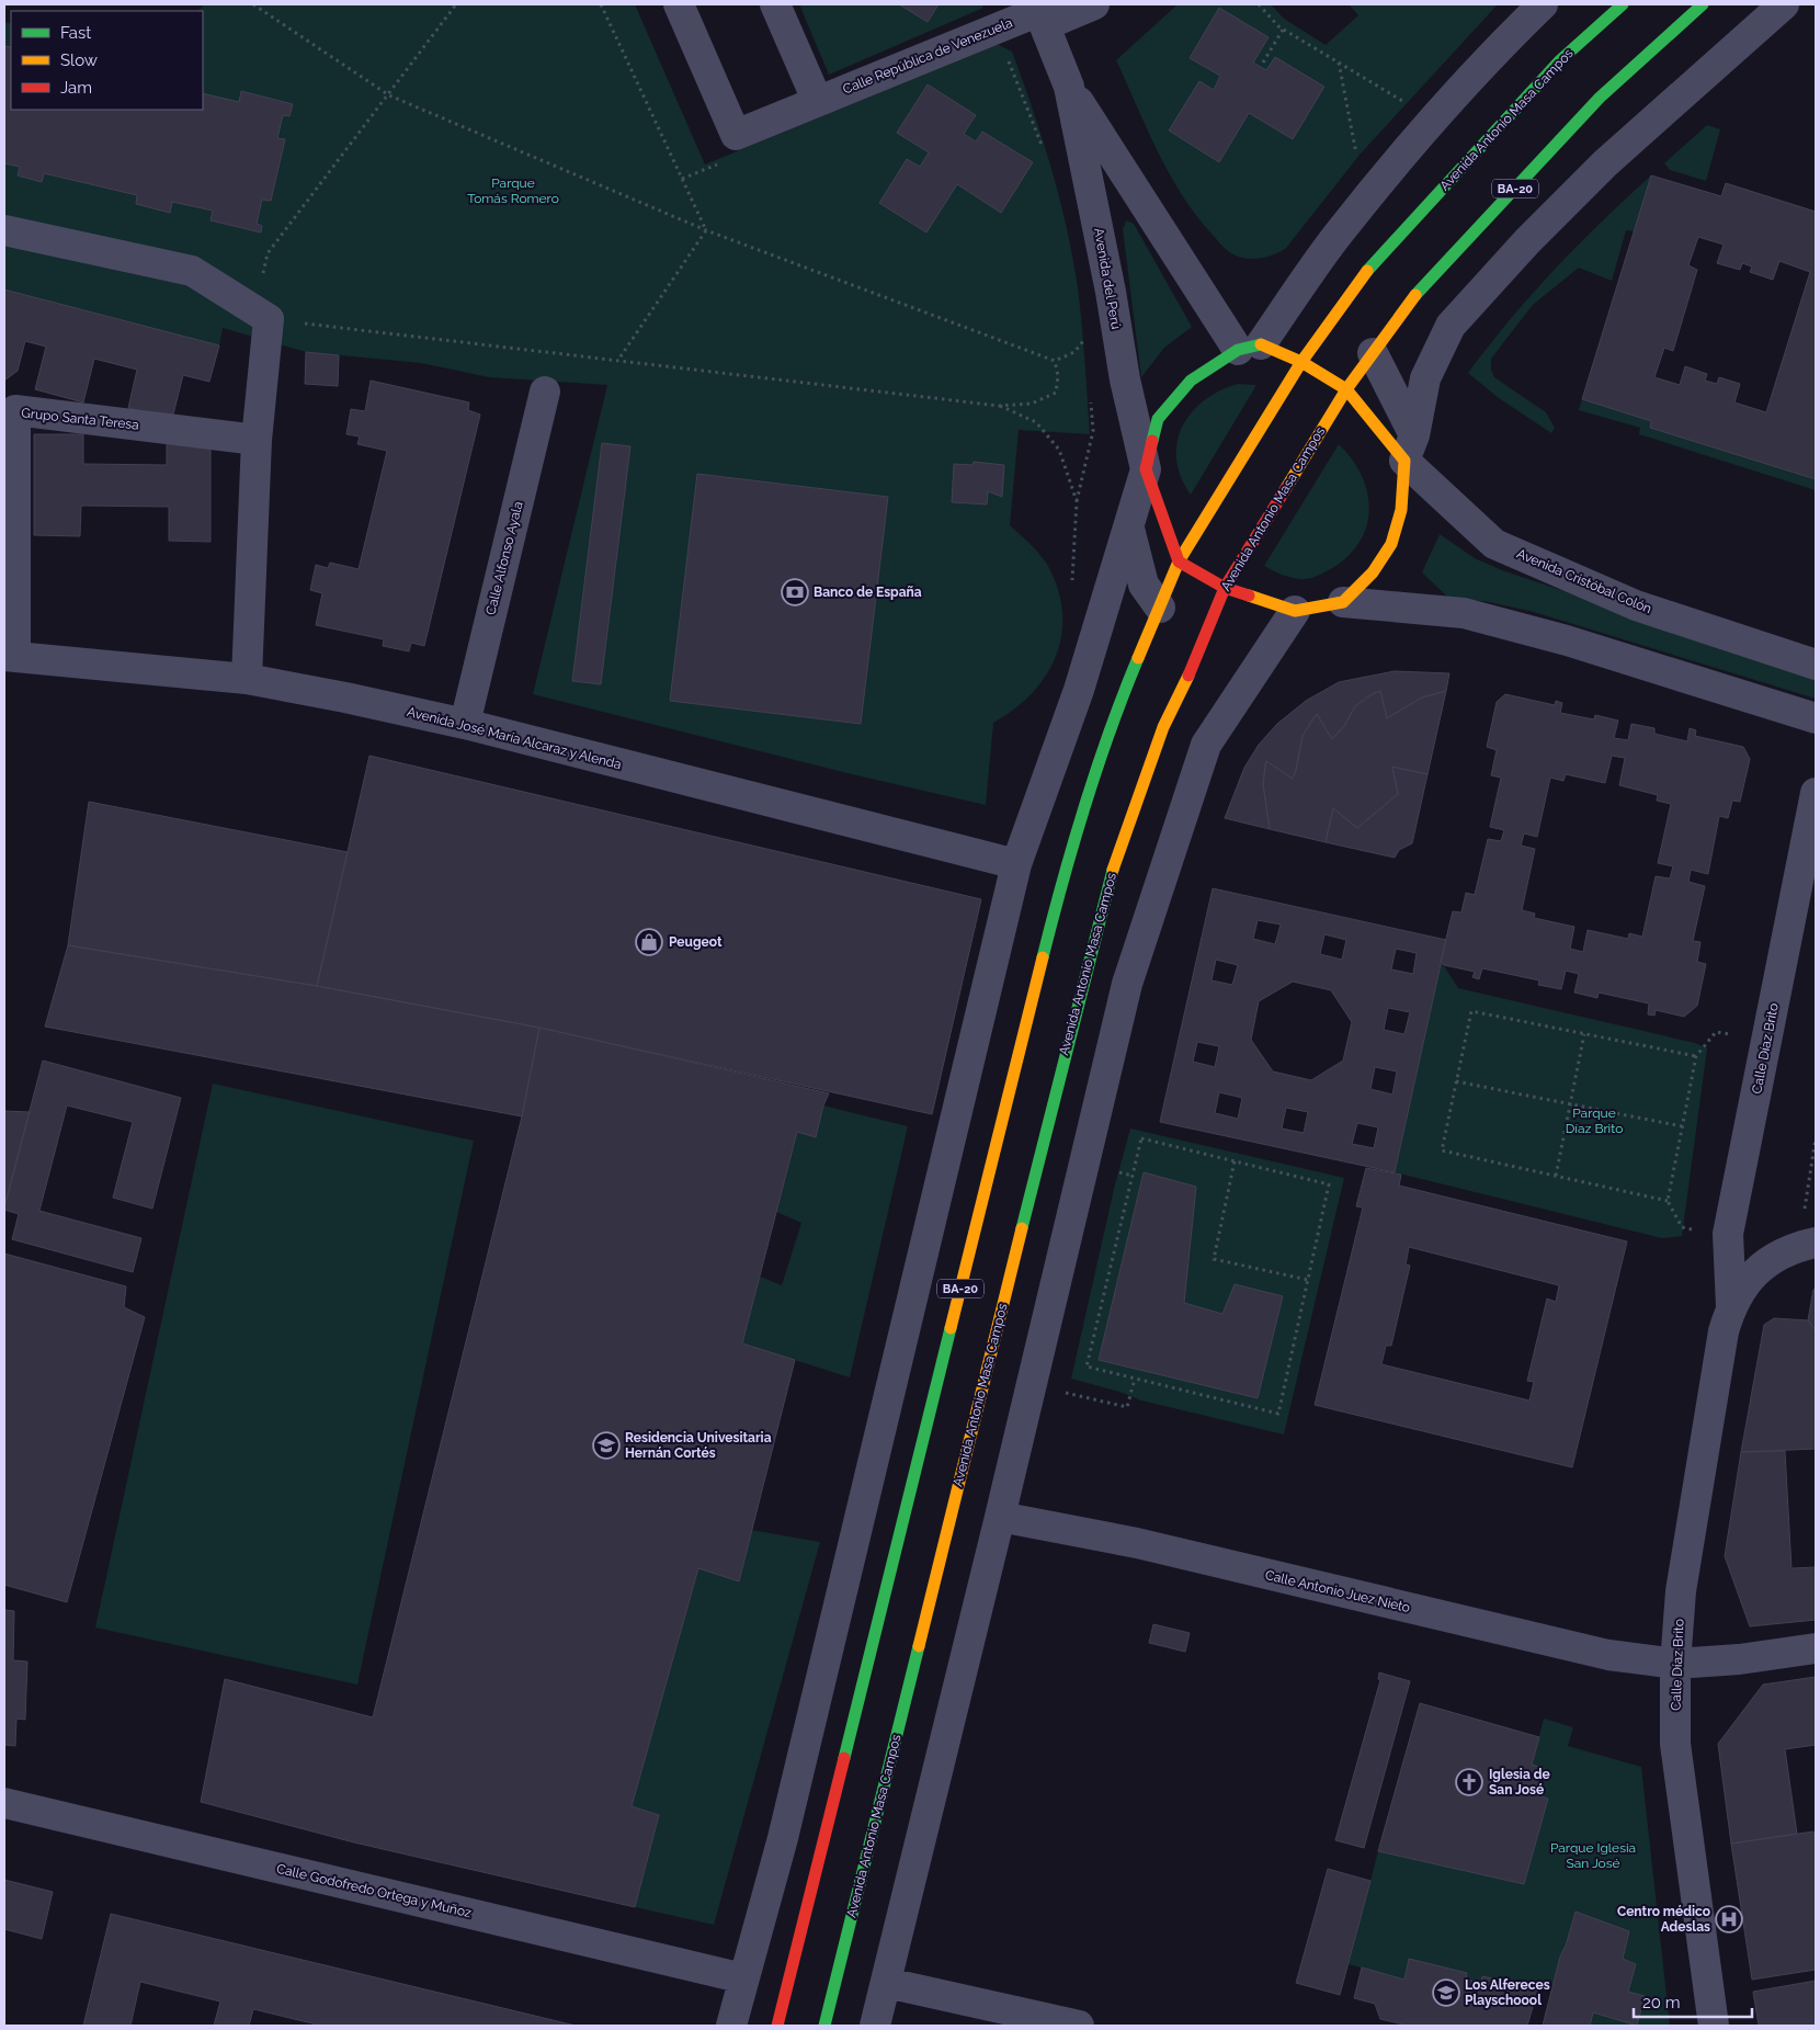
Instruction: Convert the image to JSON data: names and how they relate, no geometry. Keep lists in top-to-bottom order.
{
  "streets": {
    "highway": ["Avenida Antonio Masa Campos", "BA-20"],
    "street": [
      "Calle República de Venezuela",
      "Avenida del Perú",
      "Grupo Santa Teresa",
      "Calle Alfonso Ayala",
      "Avenida Cristóbal Colón",
      "Avenida José María Alcaraz y Alenda",
      "Calle Díaz Brito",
      "Calle Antonio Juez Nieto",
      "Calle Godofredo Ortega y Muñoz"
    ]
  },
  "crossings": [
    ["Calle República de Venezuela", "Avenida del Perú"],
    ["Avenida Antonio Masa Campos", "Avenida Cristóbal Colón"],
    ["Grupo Santa Teresa", "Avenida José María Alcaraz y Alenda"],
    ["Calle Alfonso Ayala", "Avenida José María Alcaraz y Alenda"],
    ["Calle Díaz Brito", "Calle Antonio Juez Nieto"]
  ],
  "parks": ["Parque Tomás Romero", "Parque Díaz Brito", "Parque Iglesia San José"],
  "places": {
    "bank": ["Banco de España"],
    "shop": ["Peugeot"],
    "school or university": ["Residencia Univesitaria Hernán Cortés", "Los Alfereces Playschoool"],
    "church": ["Iglesia de San José"],
    "hospital": ["Centro médico Adeslas"]
  },
  "legend": ["Fast", "Slow", "Jam"],
  "scale_bar": "20 m"
}
